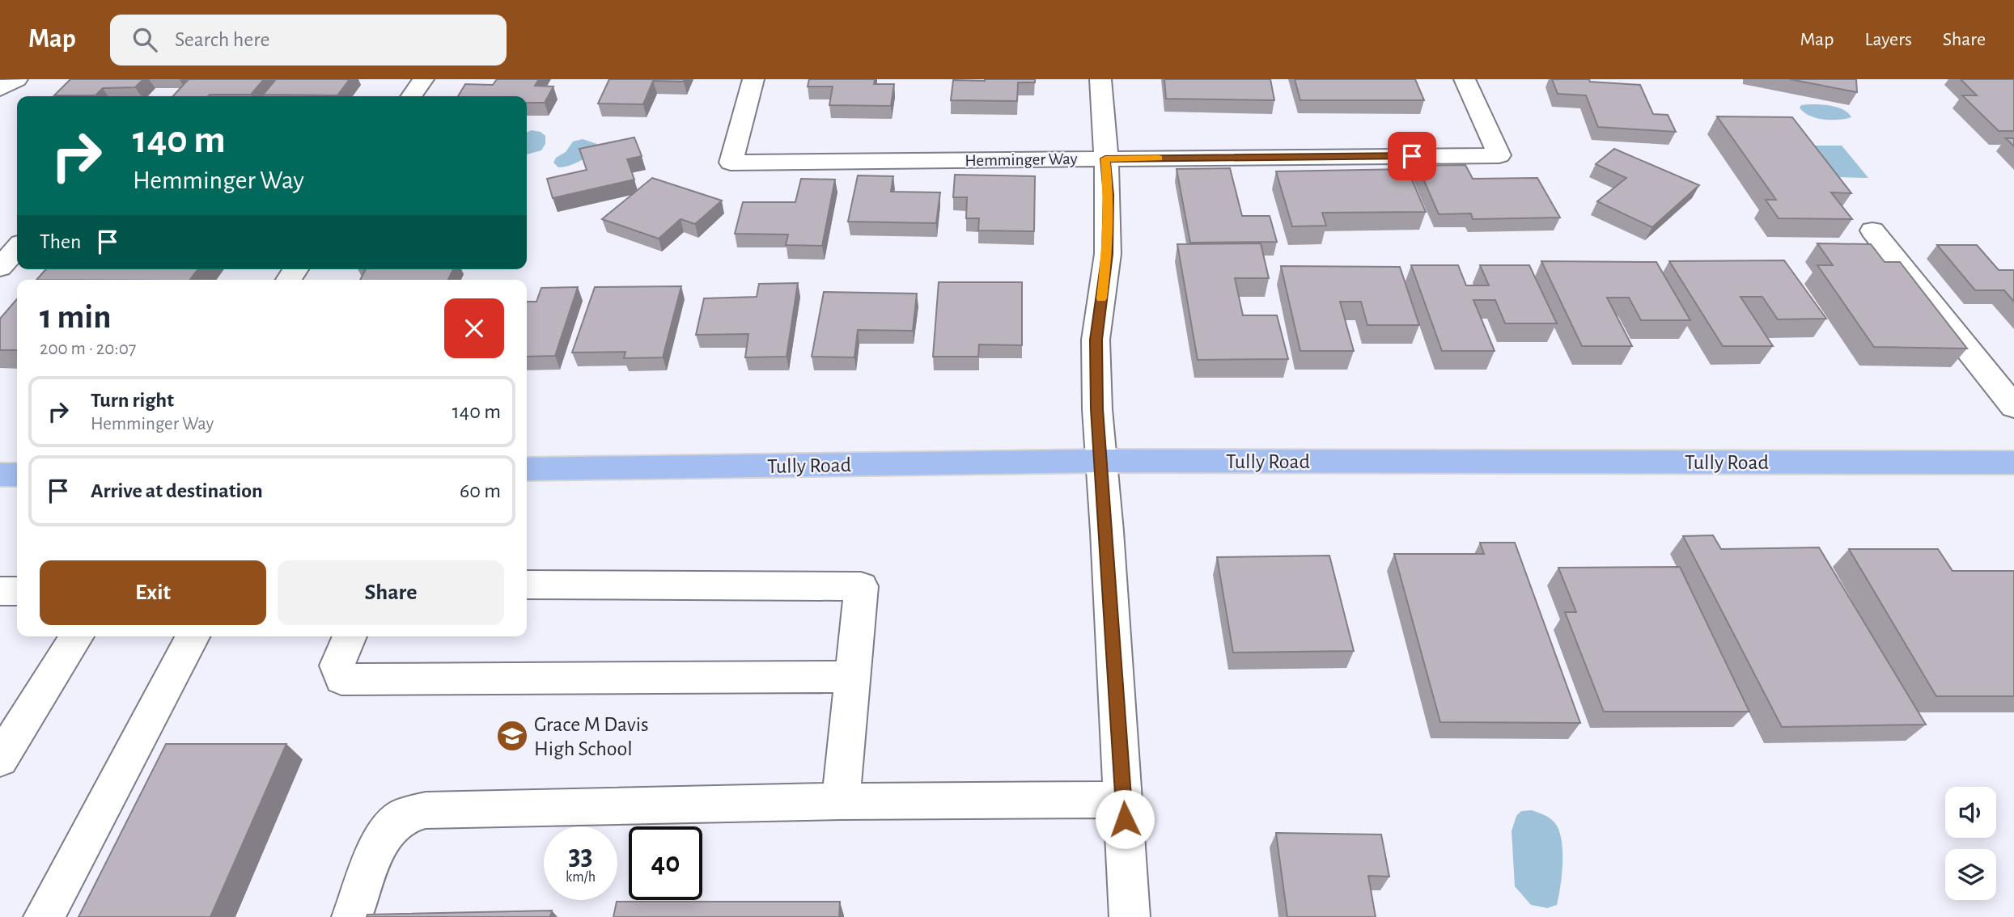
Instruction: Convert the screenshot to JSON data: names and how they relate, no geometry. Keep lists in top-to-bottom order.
{
  "streets": {
    "main road": ["Tully Road"],
    "street": ["Hemminger Way"]
  },
  "places": {
    "school or university": ["Grace M Davis High School"]
  },
  "page": {
    "header": "Map",
    "search": "Search here",
    "nav": ["Map", "Layers", "Share"],
    "turn": ["140 m", "Hemminger Way"],
    "then": "Then",
    "heading": ["1 min", "200 m · 20:07"],
    "list": [
      {
        "name": "Turn right",
        "note": "Hemminger Way",
        "value": "140 m"
      },
      {
        "name": "Arrive at destination",
        "value": "60 m"
      }
    ],
    "buttons": ["Exit", "Share"],
    "speed": "33 km/h",
    "limit": "40"
  }
}
